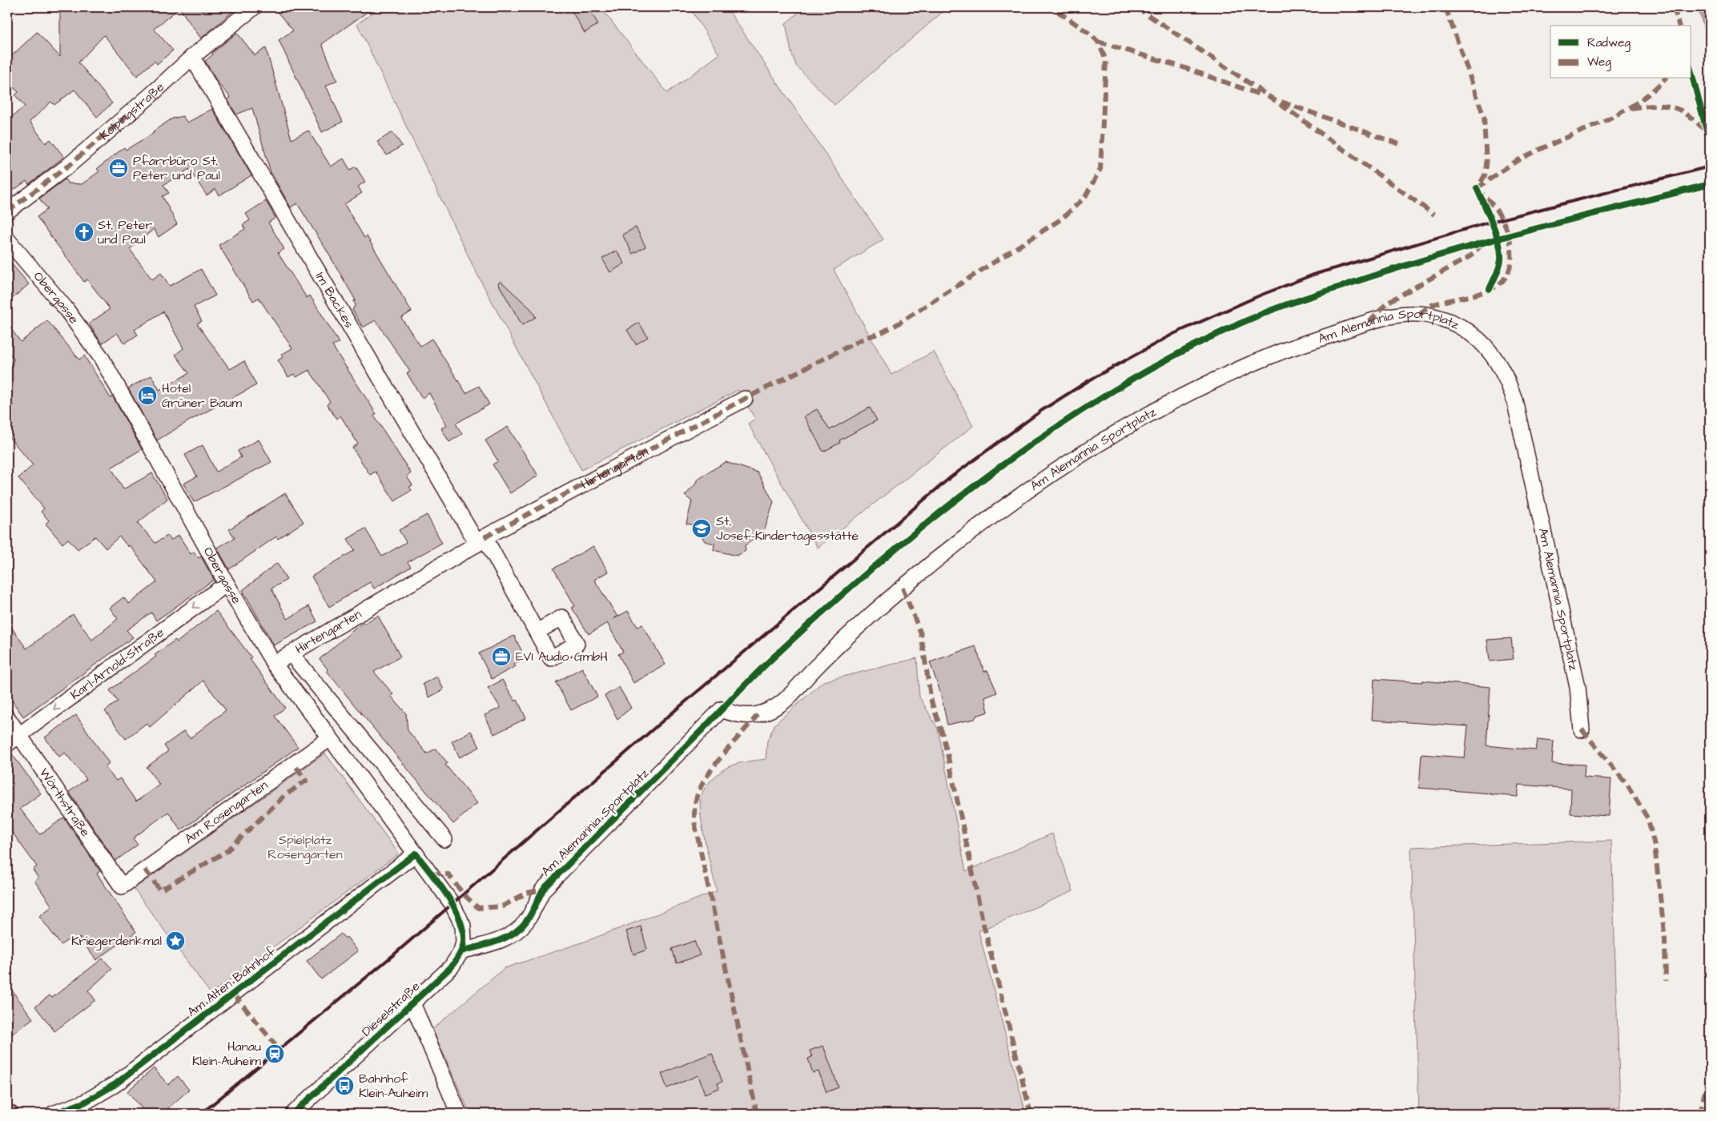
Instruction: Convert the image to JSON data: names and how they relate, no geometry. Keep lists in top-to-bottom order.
{
  "streets": {
    "street": [
      "Kolpingstraße",
      "Obergasse",
      "Im Backes",
      "Am Alemannia Sportplatz",
      "Hirtengarten",
      "Karl-Arnold-Straße",
      "Wörthstraße",
      "Am Rosengarten",
      "Am Alten Bahnhof",
      "Dieselstraße"
    ]
  },
  "crossings": [
    ["Kolpingstraße", "Im Backes"],
    ["Obergasse", "Hirtengarten"],
    ["Obergasse", "Karl-Arnold-Straße"],
    ["Obergasse", "Am Rosengarten"],
    ["Obergasse", "Am Alten Bahnhof"],
    ["Obergasse", "Dieselstraße"],
    ["Im Backes", "Hirtengarten"],
    ["Am Alemannia Sportplatz", "Dieselstraße"],
    ["Karl-Arnold-Straße", "Wörthstraße"],
    ["Wörthstraße", "Am Rosengarten"]
  ],
  "one_way": ["Karl-Arnold-Straße"],
  "parks": ["Spielplatz Rosengarten"],
  "places": {
    "office": ["Pfarrbüro St. Peter und Paul", "EVI Audio GmbH"],
    "church": ["St. Peter und Paul"],
    "hotel": ["Hotel Grüner Baum"],
    "school or university": ["St. Josef-Kindertagesstätte"],
    "place": ["Kriegerdenkmal"],
    "station": ["Hanau Klein-Auheim"],
    "bus stop": ["Bahnhof Klein-Auheim"]
  },
  "legend": ["Radweg", "Weg"]
}
